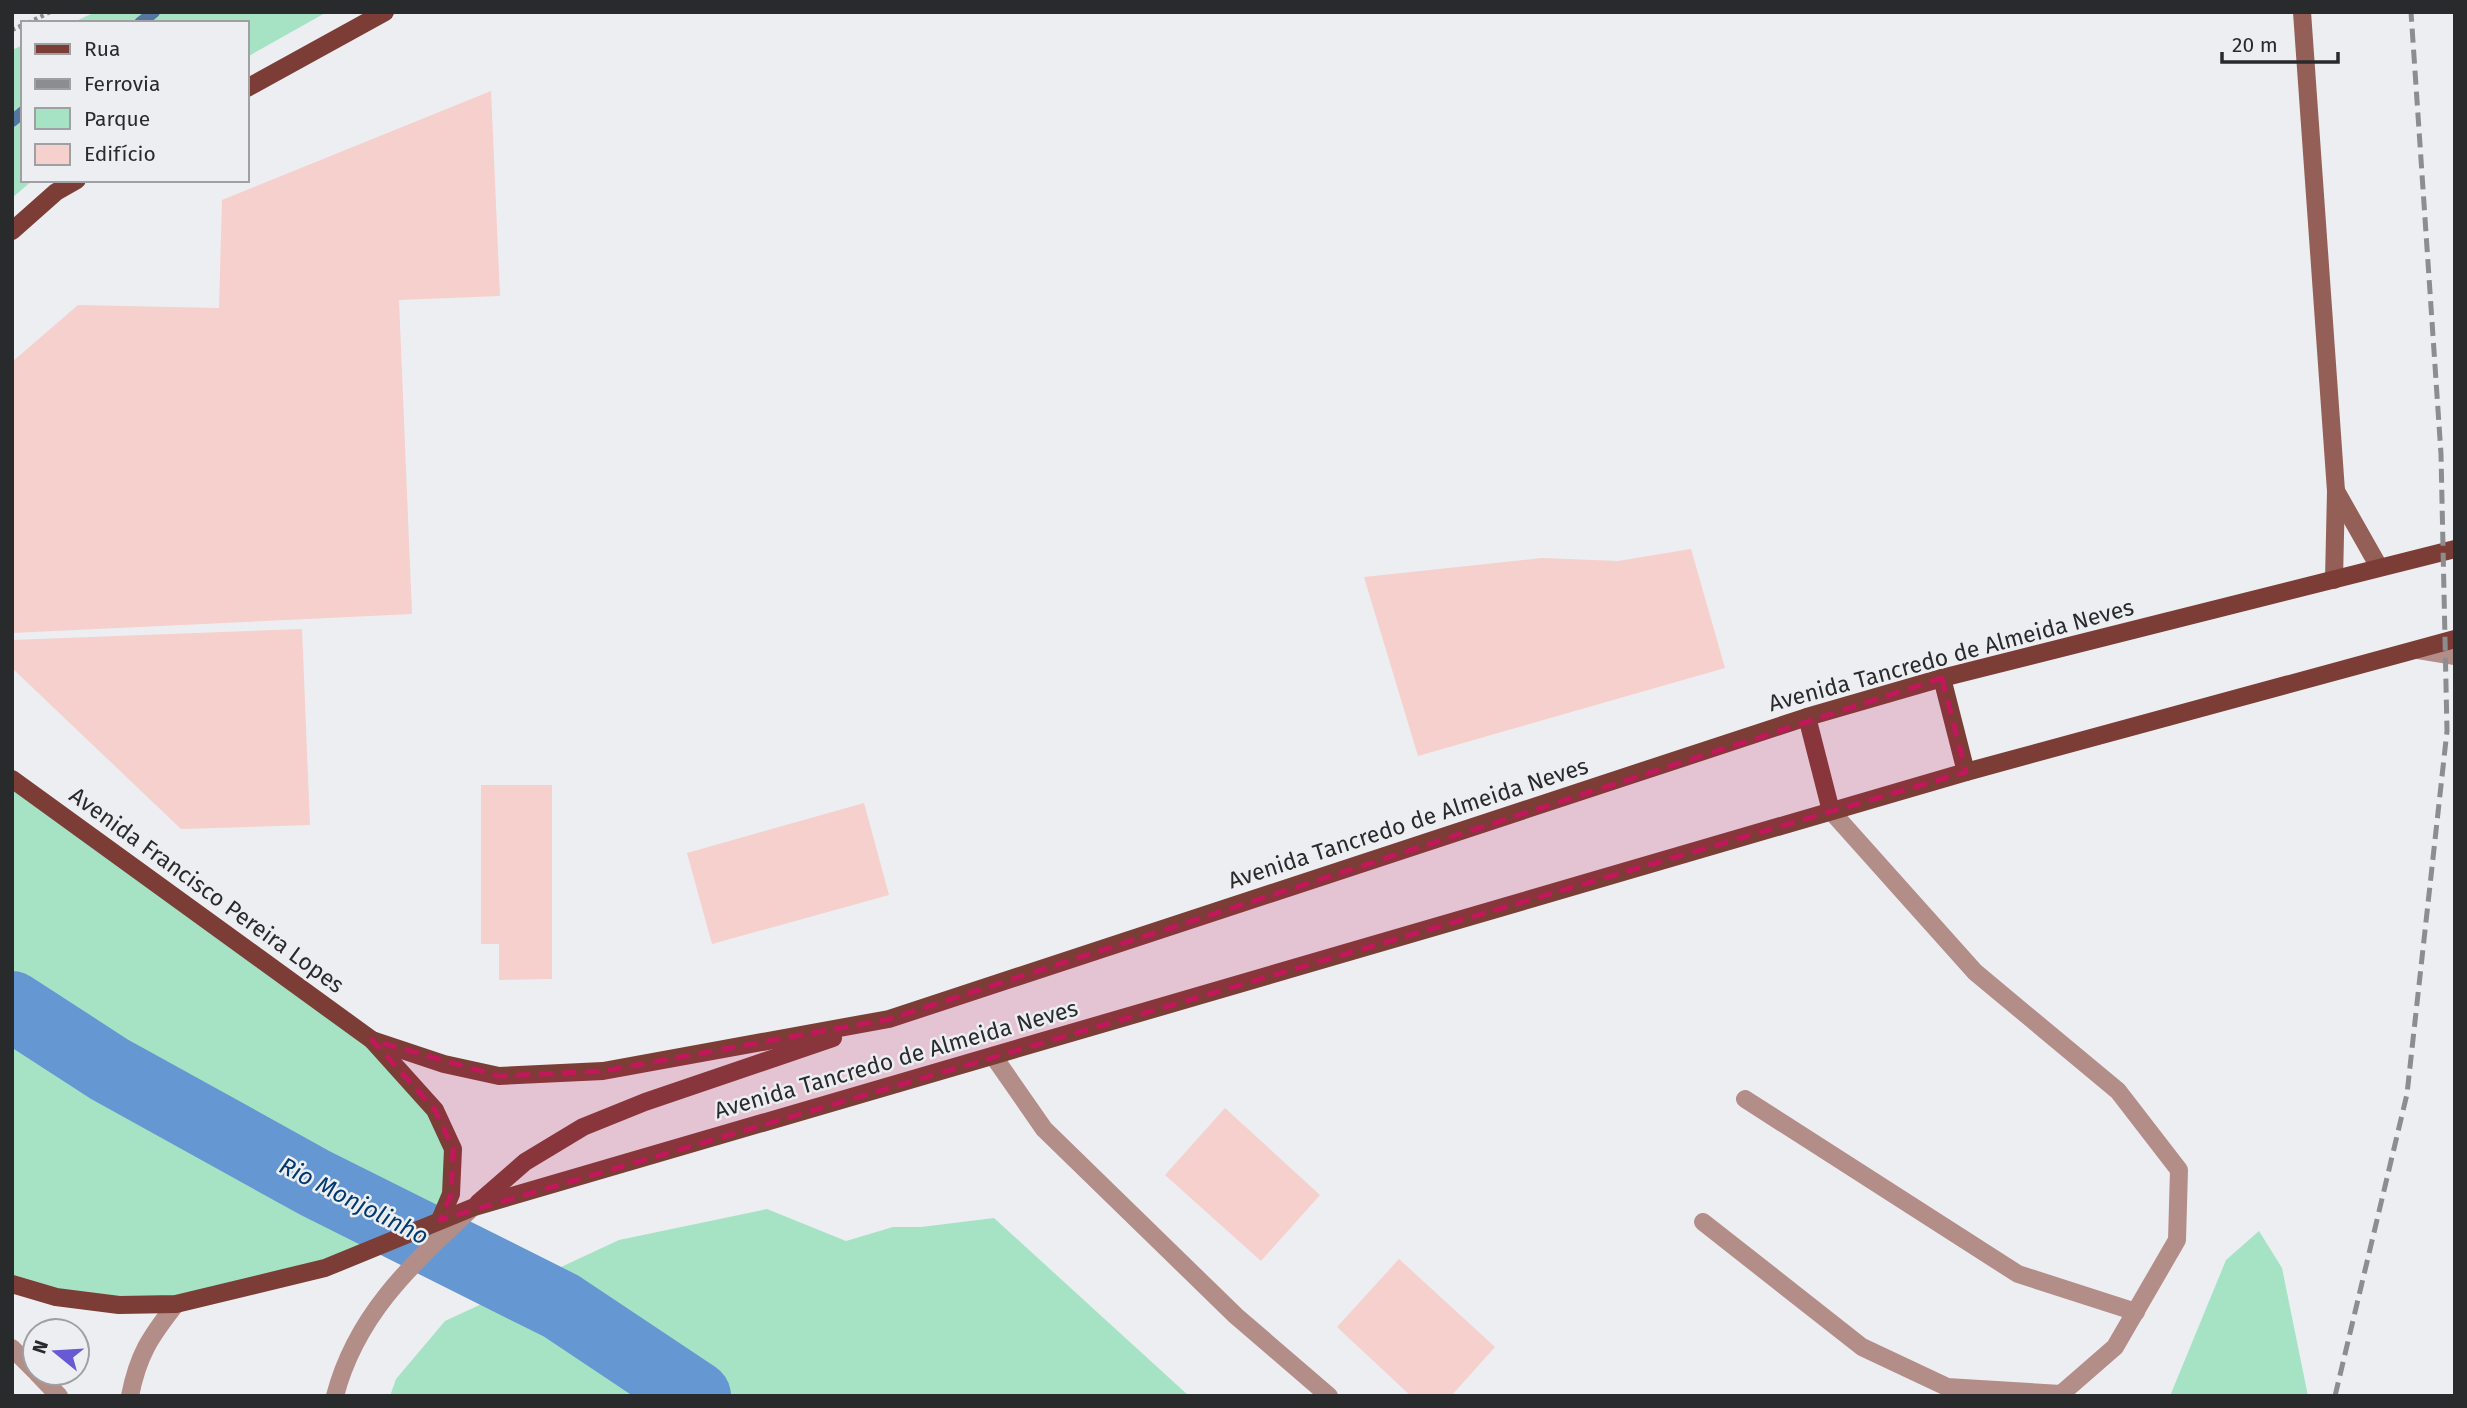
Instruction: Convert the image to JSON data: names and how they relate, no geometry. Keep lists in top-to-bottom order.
{
  "streets": {
    "main road": ["Avenida Tancredo de Almeida Neves", "Avenida Francisco Pereira Lopes"]
  },
  "crossings": [
    ["Avenida Tancredo de Almeida Neves", "Avenida Francisco Pereira Lopes"]
  ],
  "water": ["Rio Monjolinho"],
  "legend": [
    "Rua",
    "Ferrovia",
    "Parque",
    "Edifício"
  ],
  "scale_bar": "20 m",
  "north": "left"
}
